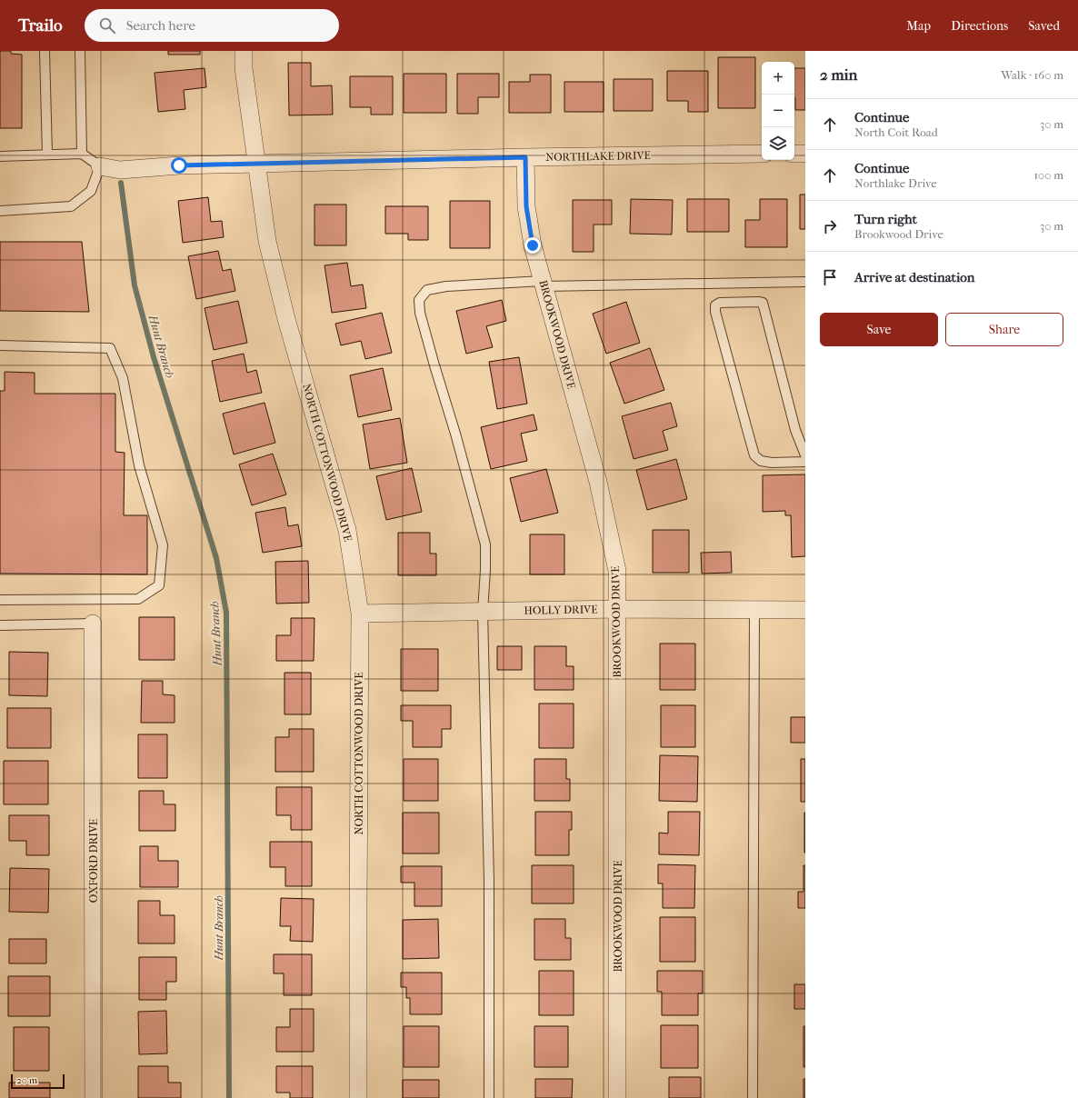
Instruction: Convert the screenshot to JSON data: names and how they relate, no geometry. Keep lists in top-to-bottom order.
{
  "streets": {
    "street": [
      "NORTHLAKE DRIVE",
      "BROOKWOOD DRIVE",
      "NORTH COTTONWOOD DRIVE",
      "HOLLY DRIVE",
      "OXFORD DRIVE"
    ]
  },
  "crossings": [
    ["NORTHLAKE DRIVE", "BROOKWOOD DRIVE"],
    ["NORTHLAKE DRIVE", "NORTH COTTONWOOD DRIVE"],
    ["BROOKWOOD DRIVE", "HOLLY DRIVE"],
    ["NORTH COTTONWOOD DRIVE", "HOLLY DRIVE"]
  ],
  "water": ["Hunt Branch"],
  "scale_bar": "20 m",
  "page": {
    "header": "Trailo",
    "search": "Search here",
    "nav": ["Map", "Directions", "Saved"],
    "heading": ["2 min", "Walk · 160 m"],
    "map_buttons": ["+", "−"],
    "list": [
      ["Continue", "North Coit Road", "30 m"],
      ["Continue", "Northlake Drive", "100 m"],
      ["Turn right", "Brookwood Drive", "30 m"],
      "Arrive at destination"
    ],
    "buttons": ["Save", "Share"],
    "scale": "20 m"
  }
}
